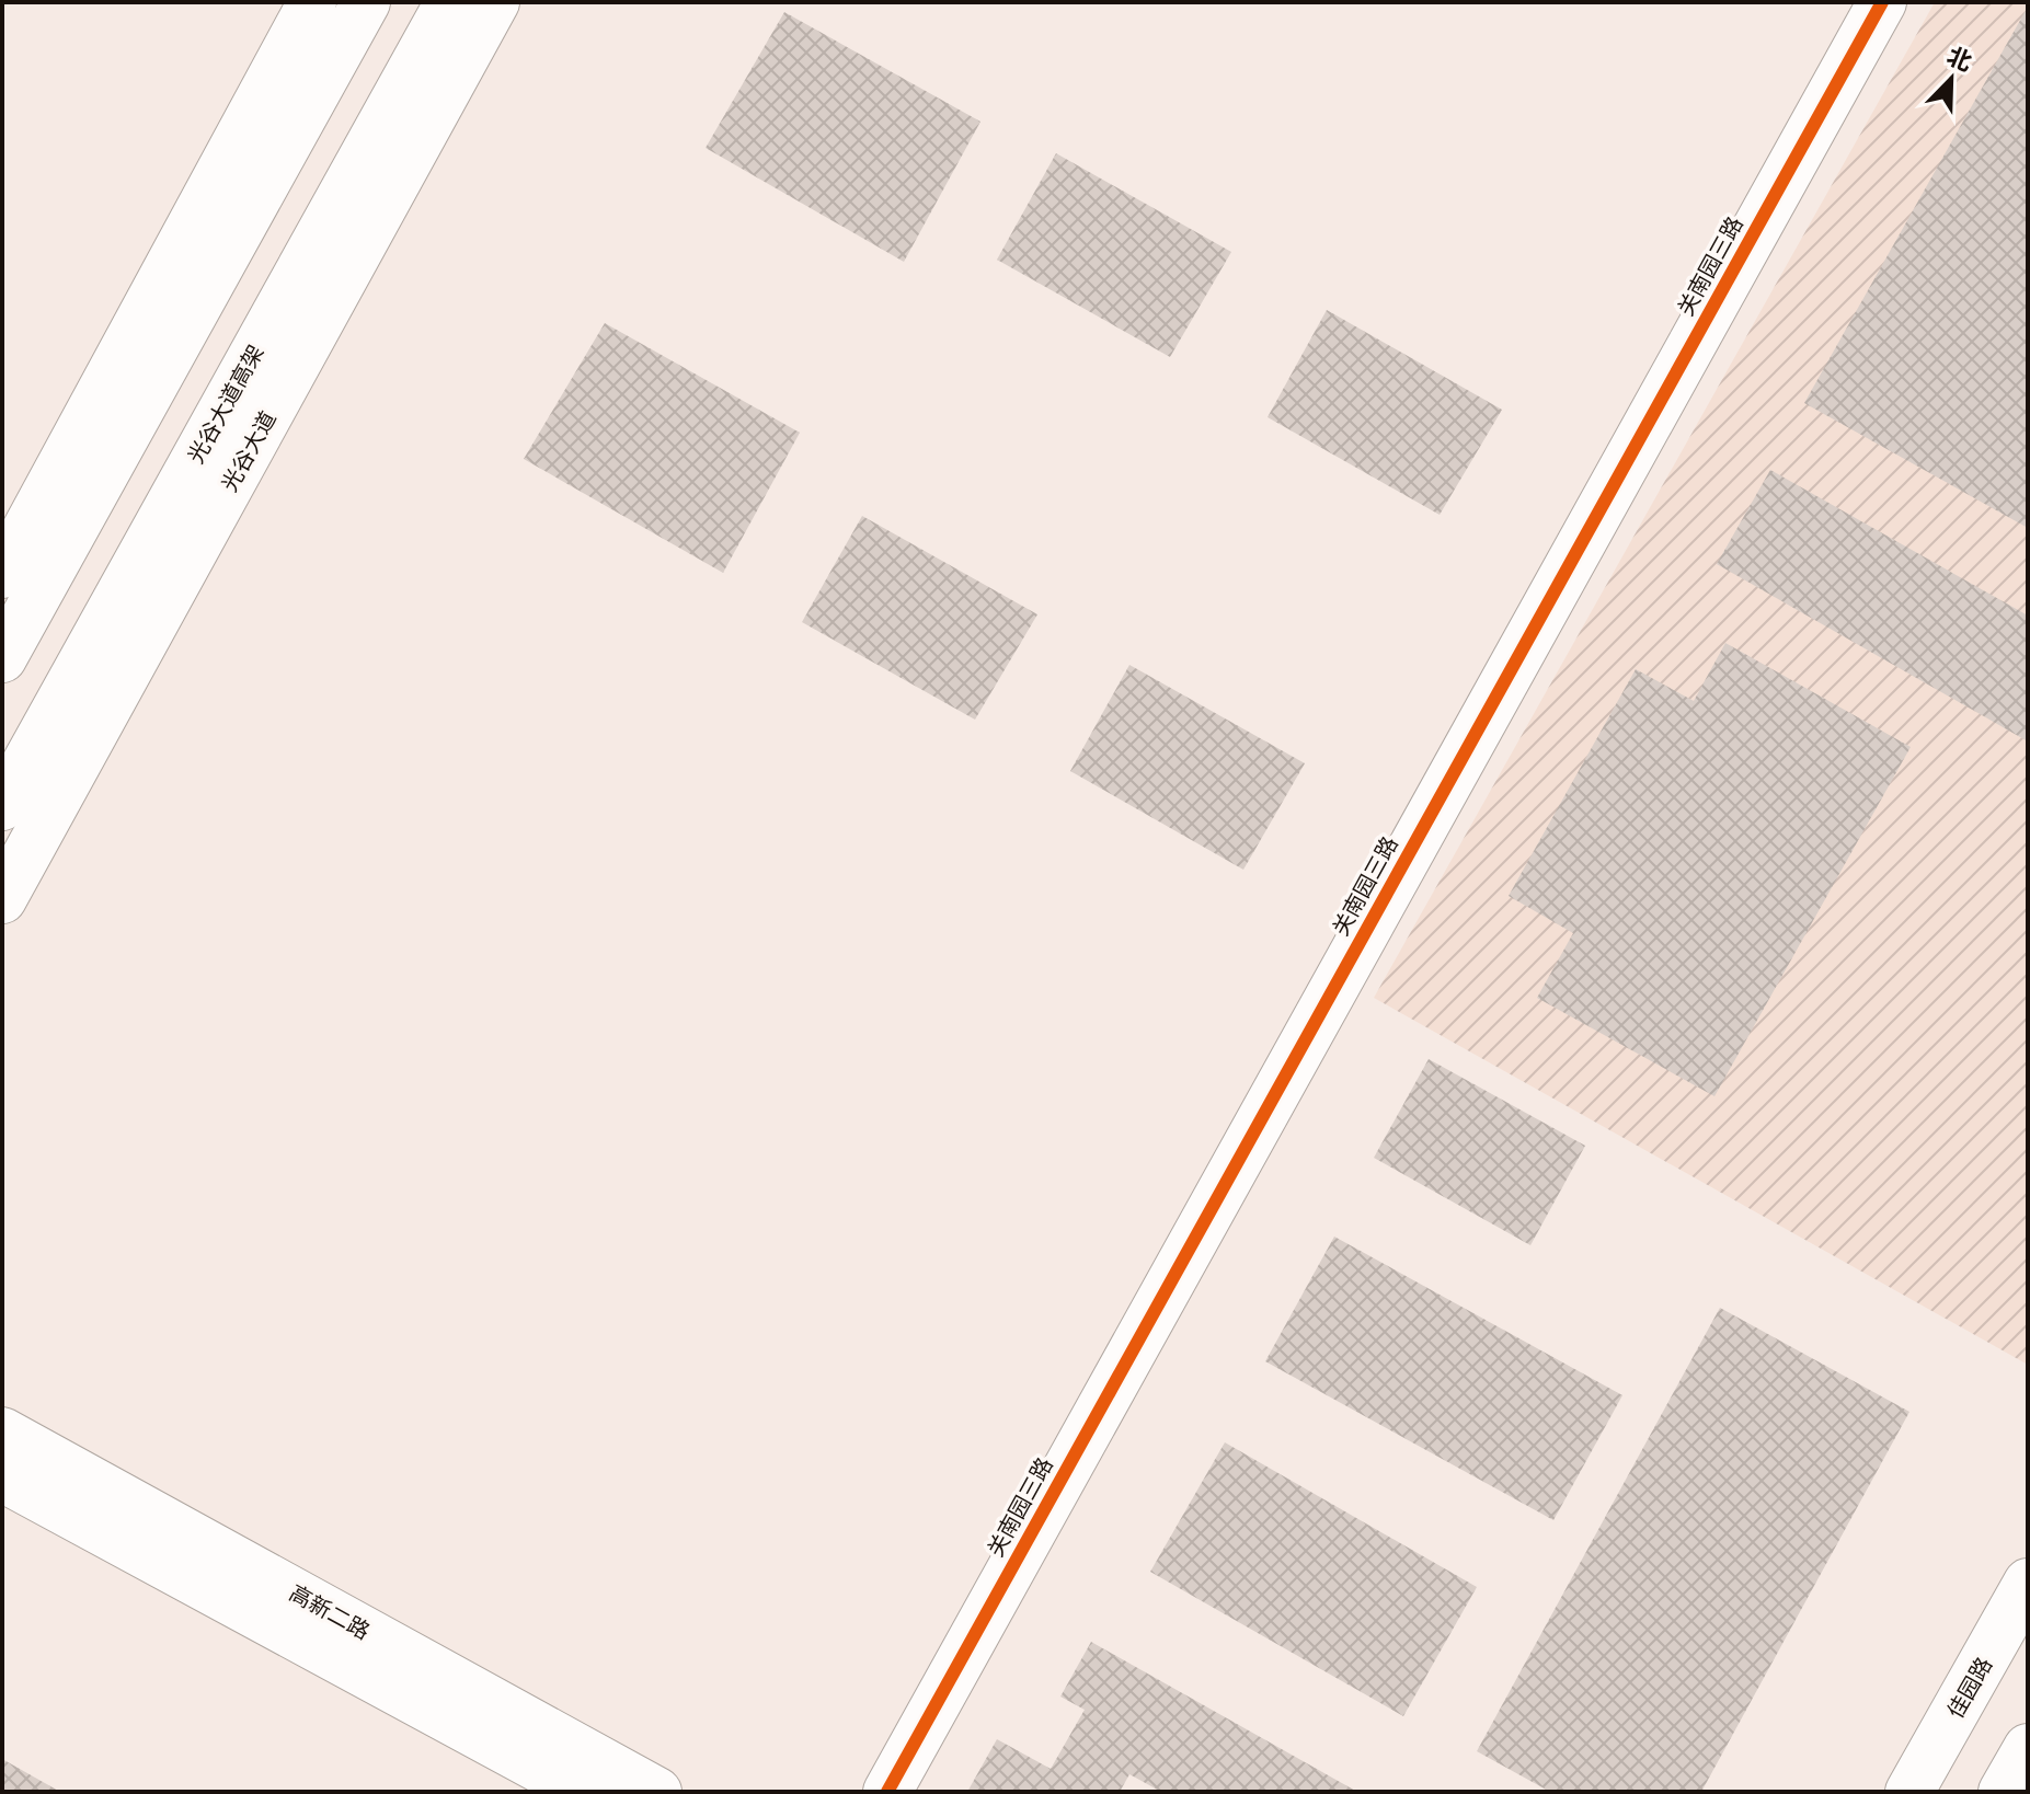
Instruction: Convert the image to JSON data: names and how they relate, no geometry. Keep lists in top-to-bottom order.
{
  "streets": {
    "main road": [
      "关南园三路",
      "光谷大道高架",
      "光谷大道",
      "高新二路",
      "佳园路"
    ]
  },
  "north": "top right"
}
